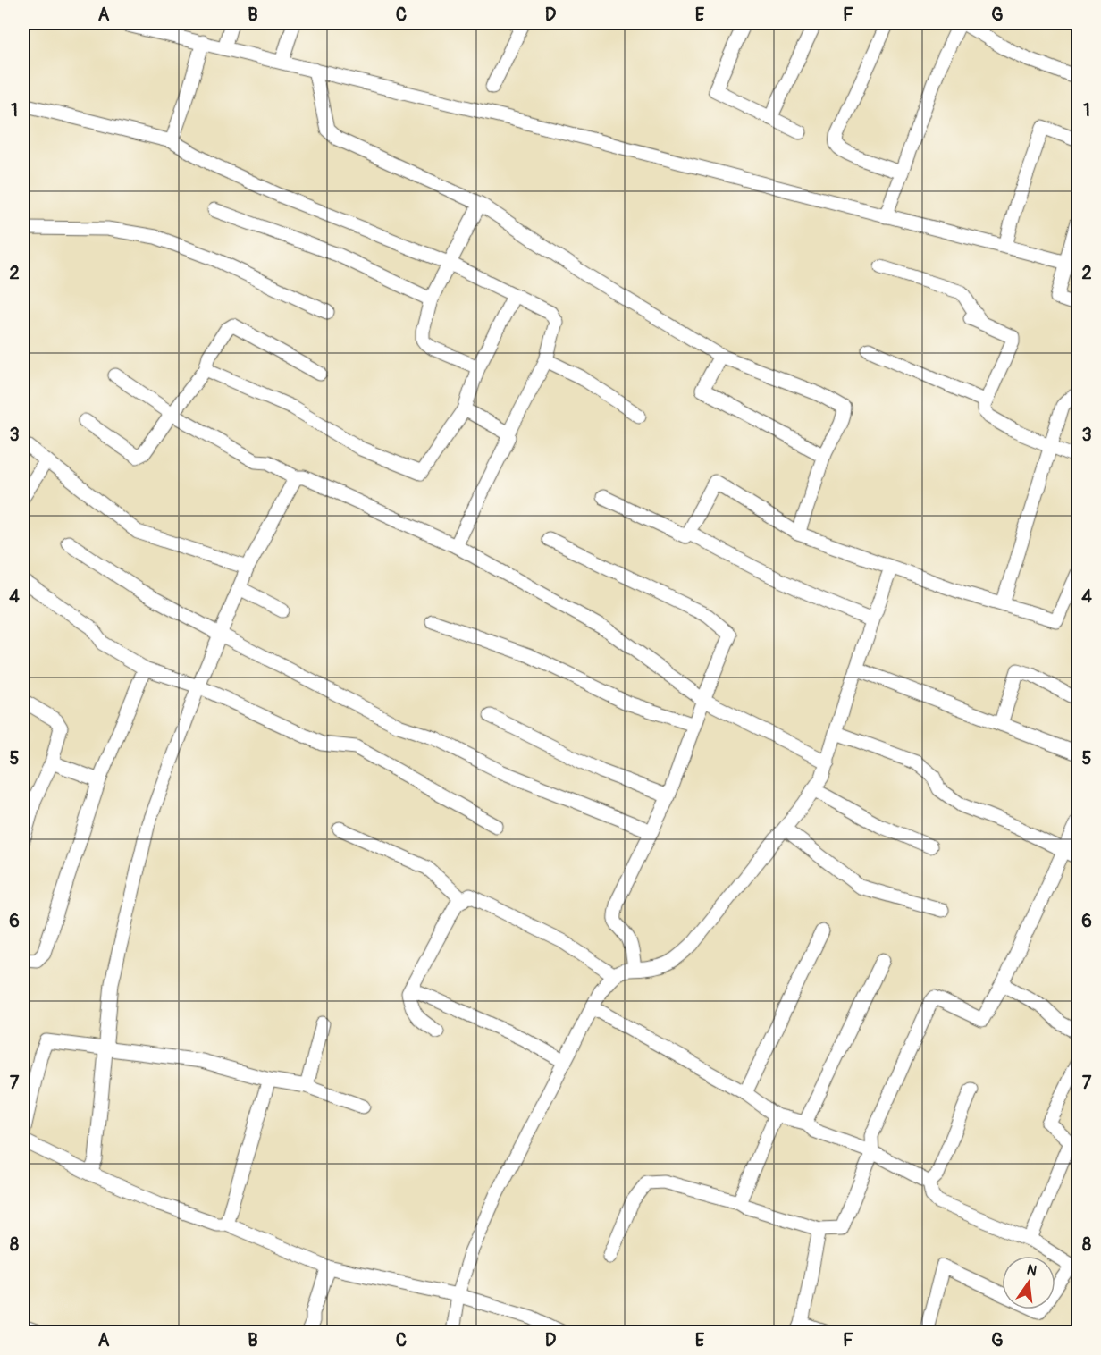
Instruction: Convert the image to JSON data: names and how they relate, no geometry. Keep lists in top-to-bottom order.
{
  "north": "top",
  "grid": {
    "columns": [
      "A",
      "B",
      "C",
      "D",
      "E",
      "F",
      "G"
    ],
    "rows": [
      "1",
      "2",
      "3",
      "4",
      "5",
      "6",
      "7",
      "8"
    ]
  }
}
